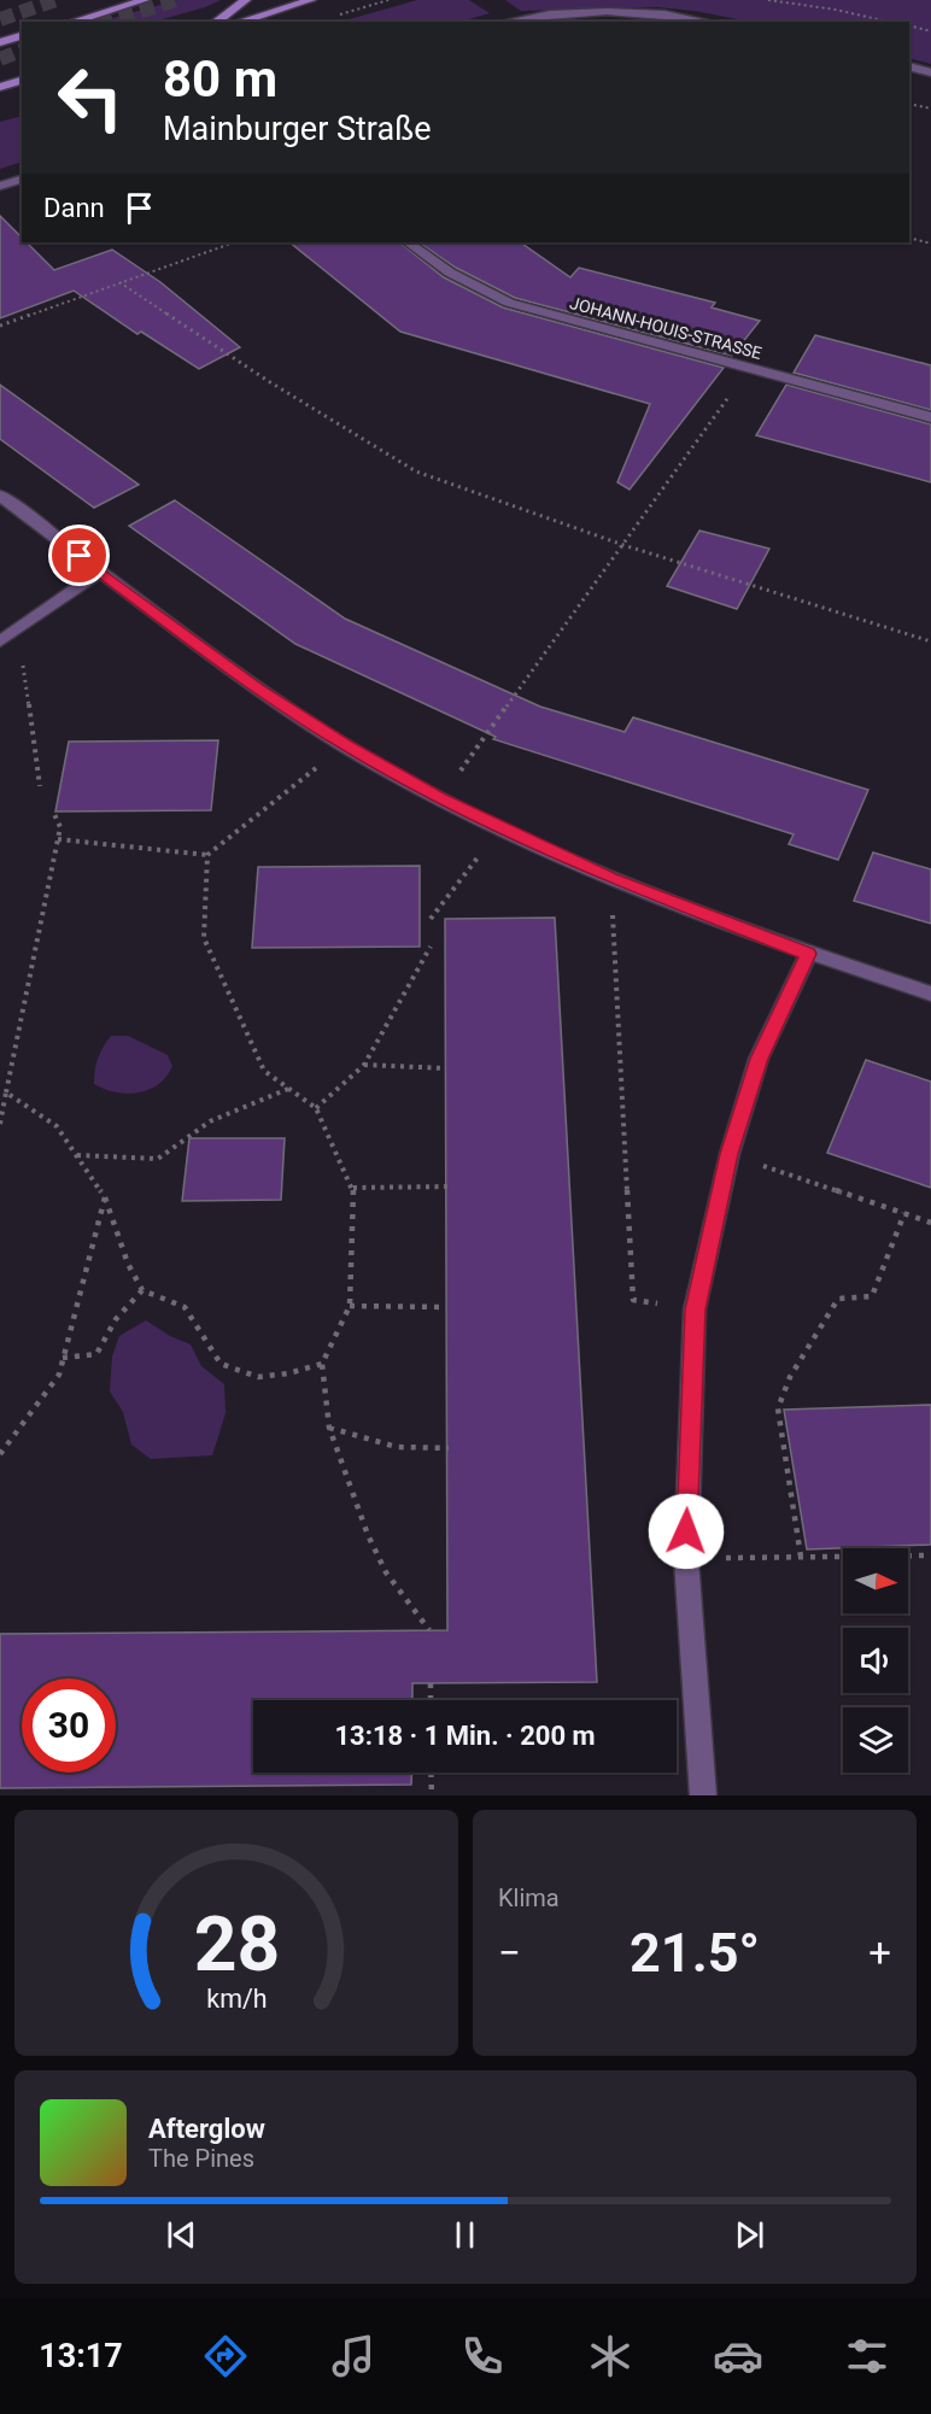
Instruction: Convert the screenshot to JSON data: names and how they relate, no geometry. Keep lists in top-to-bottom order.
{
  "streets": {
    "street": ["JOHANN-HOUIS-STRASSE"]
  },
  "north": "right",
  "page": {
    "turn": ["80 m", "Mainburger Straße"],
    "then": "Dann",
    "limit": "30",
    "trip": "13:18 · 1 Min. · 200 m",
    "tile": "Klima",
    "heat": ["−", "21.5°", "+"],
    "song": ["Afterglow", "The Pines"],
    "tabs": "13:17",
    "gauge": ["28", "km/h"]
  }
}
